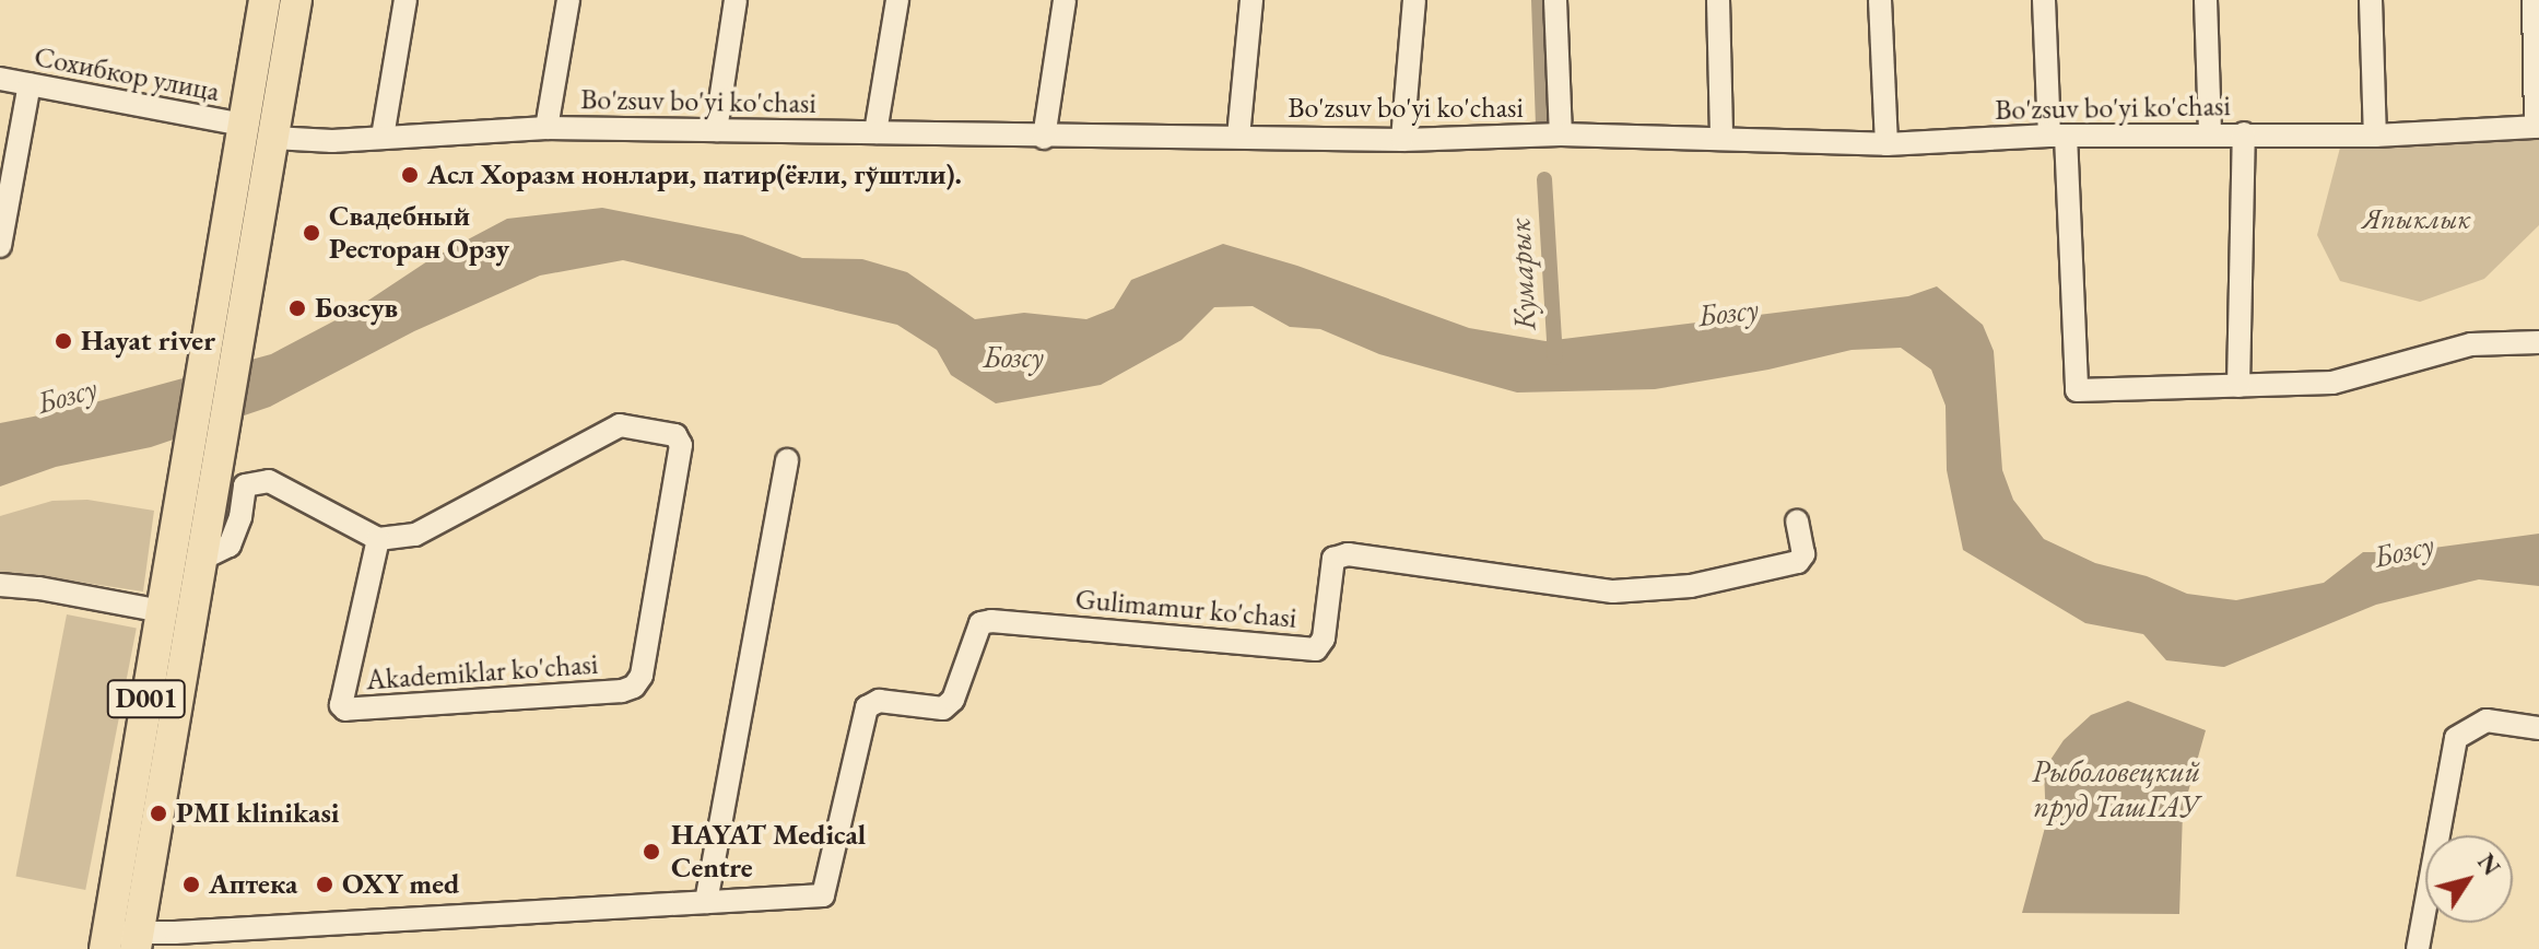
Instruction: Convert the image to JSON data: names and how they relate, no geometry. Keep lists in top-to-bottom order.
{
  "streets": {
    "highway": ["D001"],
    "street": [
      "Сохибкор улица",
      "Bo'zsuv bo'yi ko'chasi",
      "Gulimamur ko'chasi",
      "Akademiklar ko'chasi"
    ]
  },
  "crossings": [
    ["Сохибкор улица", "D001"],
    ["Bo'zsuv bo'yi ko'chasi", "D001"],
    ["Gulimamur ko'chasi", "D001"]
  ],
  "water": ["Кумарык", "Бозсу", "Рыболовецкий пруд ТашГАУ"],
  "parks": ["Япыклык"],
  "places": [
    "Асл Хоразм нонлари, патир(ёғли, гўштли).",
    "Свадебный Ресторан Орзу",
    "Бозсув",
    "Hayat river",
    "PMI klinikasi",
    "HAYAT Medical Centre",
    "Аптека",
    "OXY med"
  ],
  "north": "top right"
}
